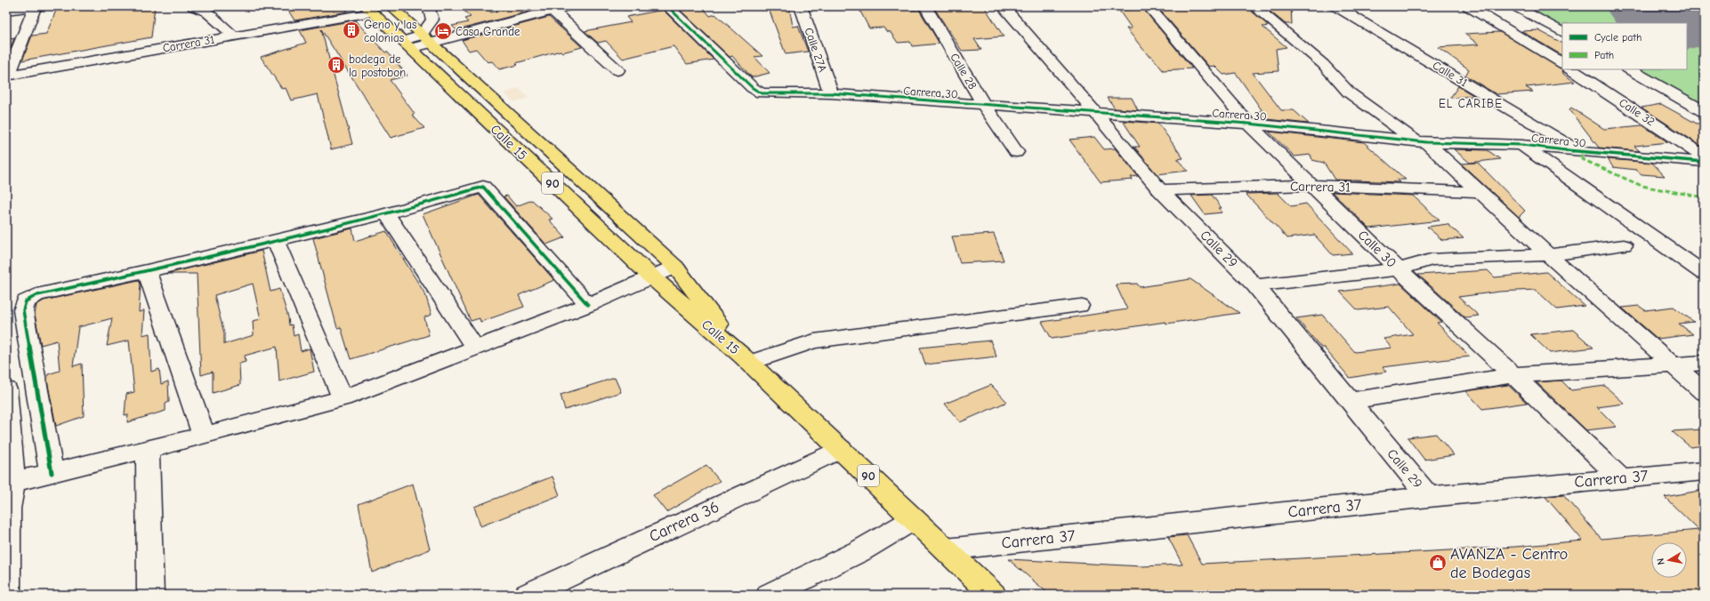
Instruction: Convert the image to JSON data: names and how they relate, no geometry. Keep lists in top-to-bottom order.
{
  "streets": {
    "highway": ["Calle 15", "90"],
    "street": [
      "Carrera 31",
      "Calle 27A",
      "Calle 28",
      "Calle 31",
      "Carrera 30",
      "Calle 32",
      "Calle 29",
      "Calle 30",
      "Carrera 37",
      "Carrera 36"
    ]
  },
  "crossings": [
    ["Carrera 31", "Calle 15"],
    ["Carrera 31", "Calle 29"],
    ["Carrera 31", "Calle 30"],
    ["Calle 27A", "Carrera 30"],
    ["Calle 28", "Carrera 30"],
    ["Calle 31", "Carrera 30"],
    ["Carrera 30", "Calle 29"],
    ["Carrera 30", "Calle 30"],
    ["Calle 15", "90"],
    ["90", "Carrera 37"],
    ["90", "Carrera 36"],
    ["Calle 29", "Carrera 37"],
    ["Calle 30", "Carrera 37"]
  ],
  "districts": ["EL CARIBE"],
  "places": {
    "building": ["Geno y las colonias", "bodega de la postobon"],
    "hotel": ["Casa Grande"],
    "shop": ["AVANZA - Centro de Bodegas"]
  },
  "legend": ["Cycle path", "Path"],
  "north": "left"
}
